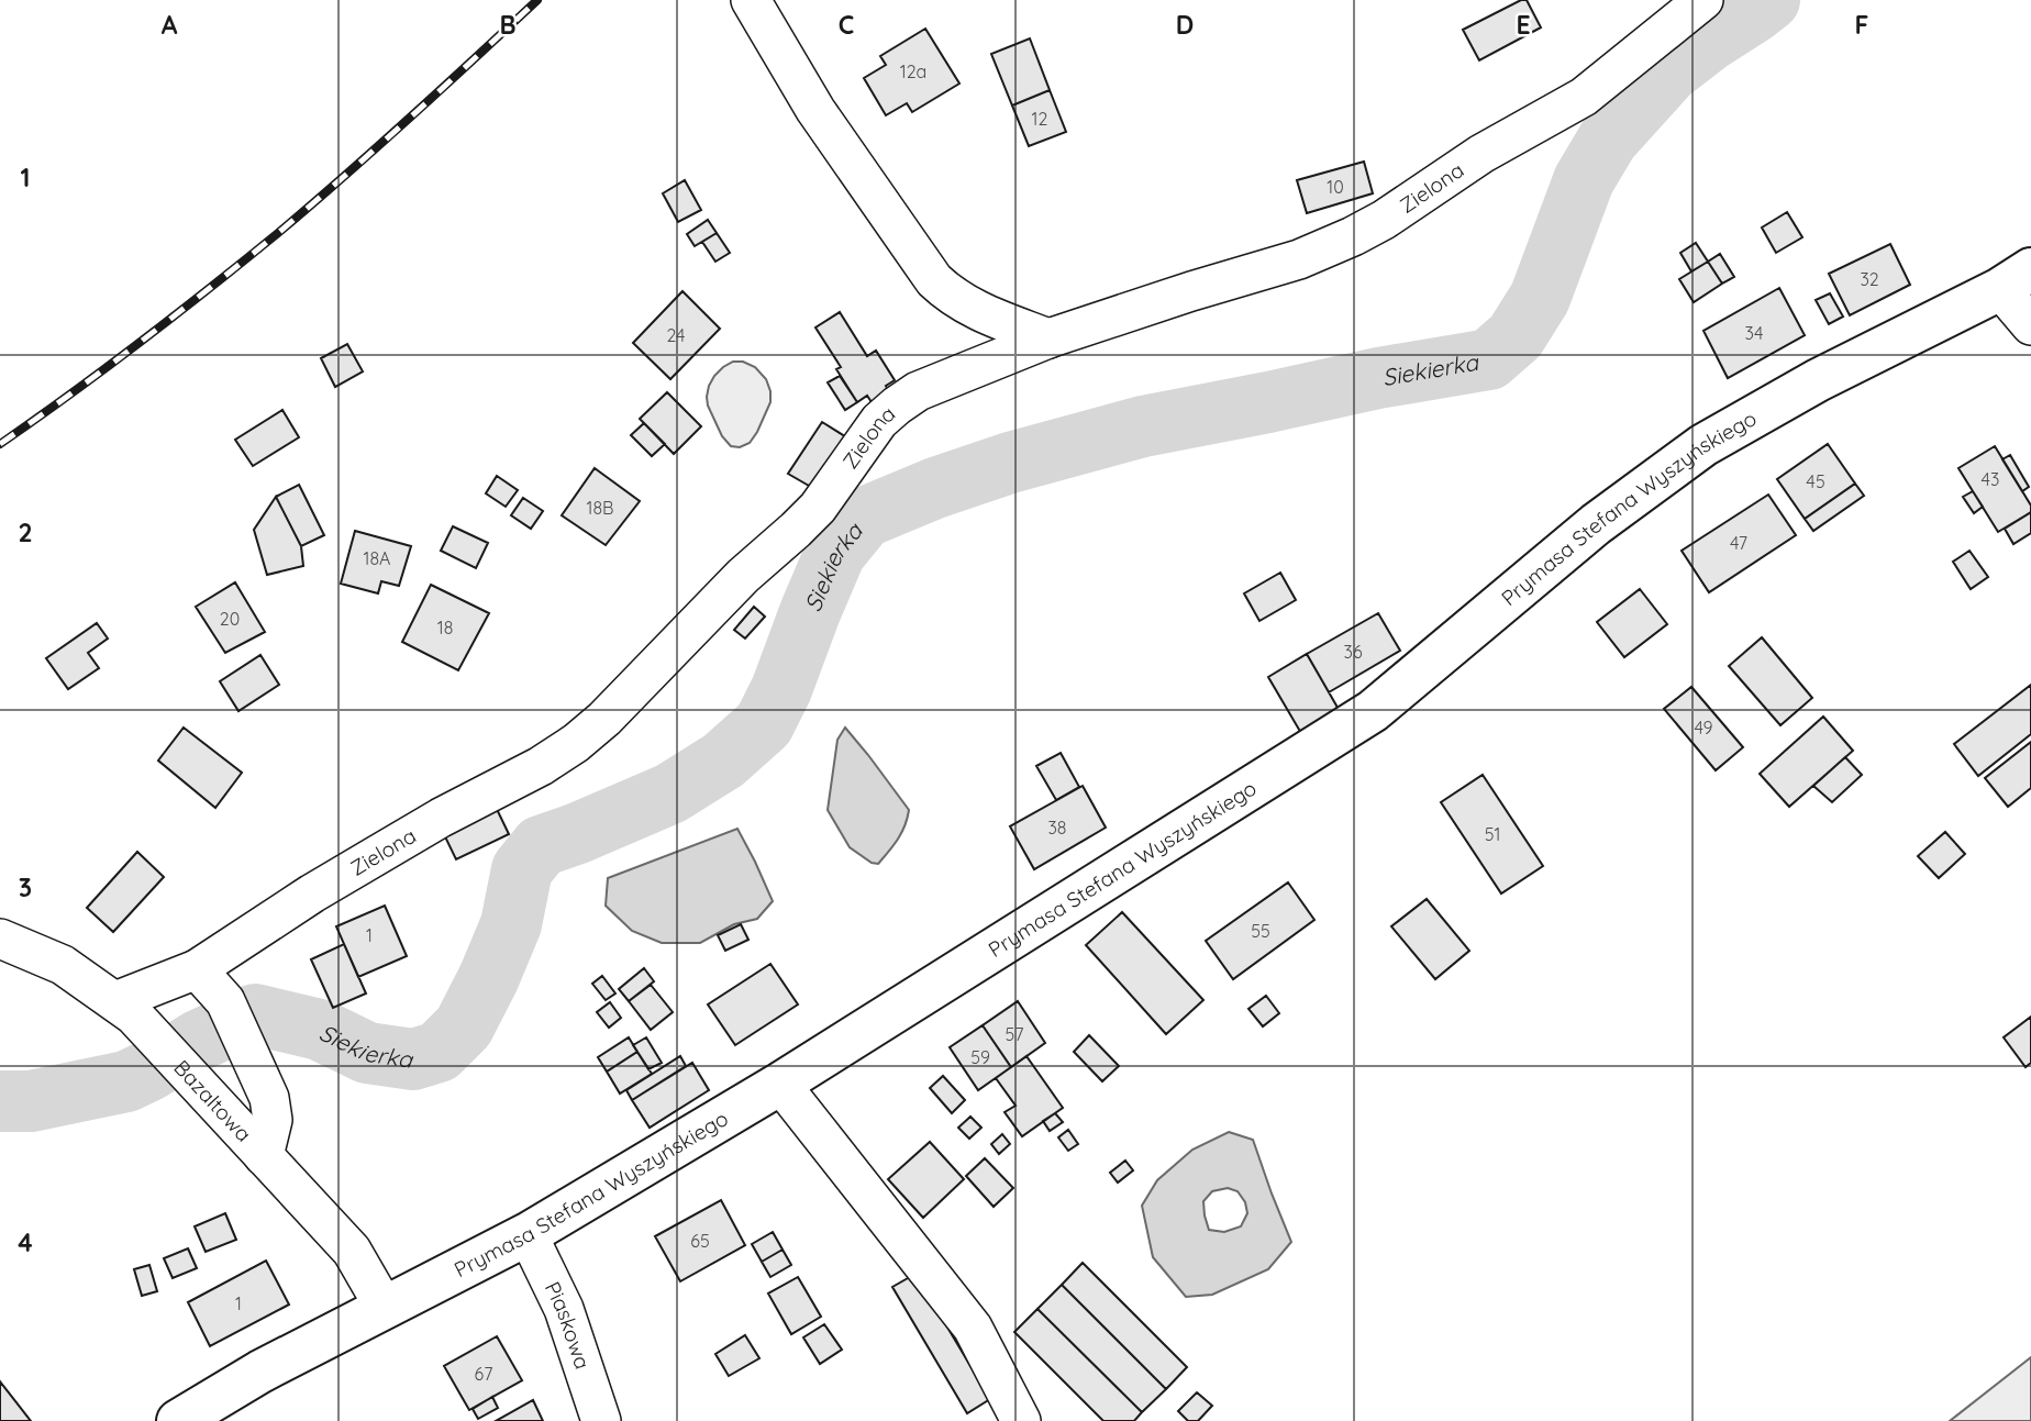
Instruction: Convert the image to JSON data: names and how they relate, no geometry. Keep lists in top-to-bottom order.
{
  "streets": {
    "main road": ["Prymasa Stefana Wyszyńskiego"],
    "street": ["Zielona", "Bazaltowa", "Piaskowa"]
  },
  "crossings": [
    ["Zielona", "Bazaltowa"],
    ["Prymasa Stefana Wyszyńskiego", "Bazaltowa"],
    ["Prymasa Stefana Wyszyńskiego", "Piaskowa"]
  ],
  "water": ["Siekierka"],
  "house_numbers": [
    "12a",
    "12",
    "10",
    "32",
    "34",
    "24",
    "43",
    "45",
    "18B",
    "47",
    "18A",
    "20",
    "18",
    "36",
    "49",
    "38",
    "51",
    "55",
    "1",
    "57",
    "59",
    "65",
    "1",
    "67"
  ],
  "grid": {
    "columns": [
      "A",
      "B",
      "C",
      "D",
      "E",
      "F"
    ],
    "rows": [
      "1",
      "2",
      "3",
      "4"
    ]
  }
}
